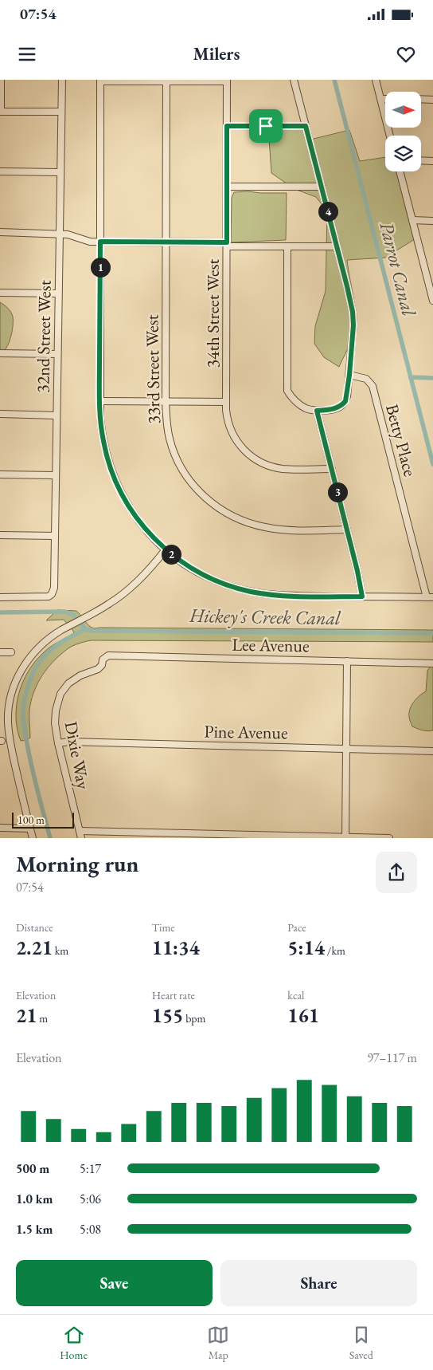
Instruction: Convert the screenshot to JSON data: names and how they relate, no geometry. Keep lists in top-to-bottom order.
{
  "streets": {
    "street": [
      "34th Street West",
      "32nd Street West",
      "33rd Street West",
      "Betty Place",
      "Lee Avenue",
      "Pine Avenue",
      "Dixie Way"
    ]
  },
  "crossings": [
    ["Lee Avenue", "Dixie Way"],
    ["Pine Avenue", "Dixie Way"]
  ],
  "water": ["Parrot Canal", "Hickey's Creek Canal"],
  "scale_bar": "100 m",
  "north": "right",
  "page": {
    "status": "07:54",
    "header": "Milers",
    "pins": [
      "4",
      "1",
      "3",
      "2"
    ],
    "scale": "100 m",
    "heading": ["Morning run", "07:54"],
    "stats": [
      ["Distance", "2.21 km"],
      ["Time", "11:34"],
      ["Pace", "5:14 /km"],
      ["Elevation", "21 m"],
      ["Heart rate", "155 bpm"],
      ["kcal", "161"]
    ],
    "chart": ["Elevation", "97–117 m"],
    "list": [
      {
        "name": "500 m",
        "note": "5:17"
      },
      {
        "name": "1.0 km",
        "note": "5:06"
      },
      {
        "name": "1.5 km",
        "note": "5:08"
      }
    ],
    "buttons": ["Save", "Share"],
    "tabs": ["Home", "Map", "Saved"]
  }
}
